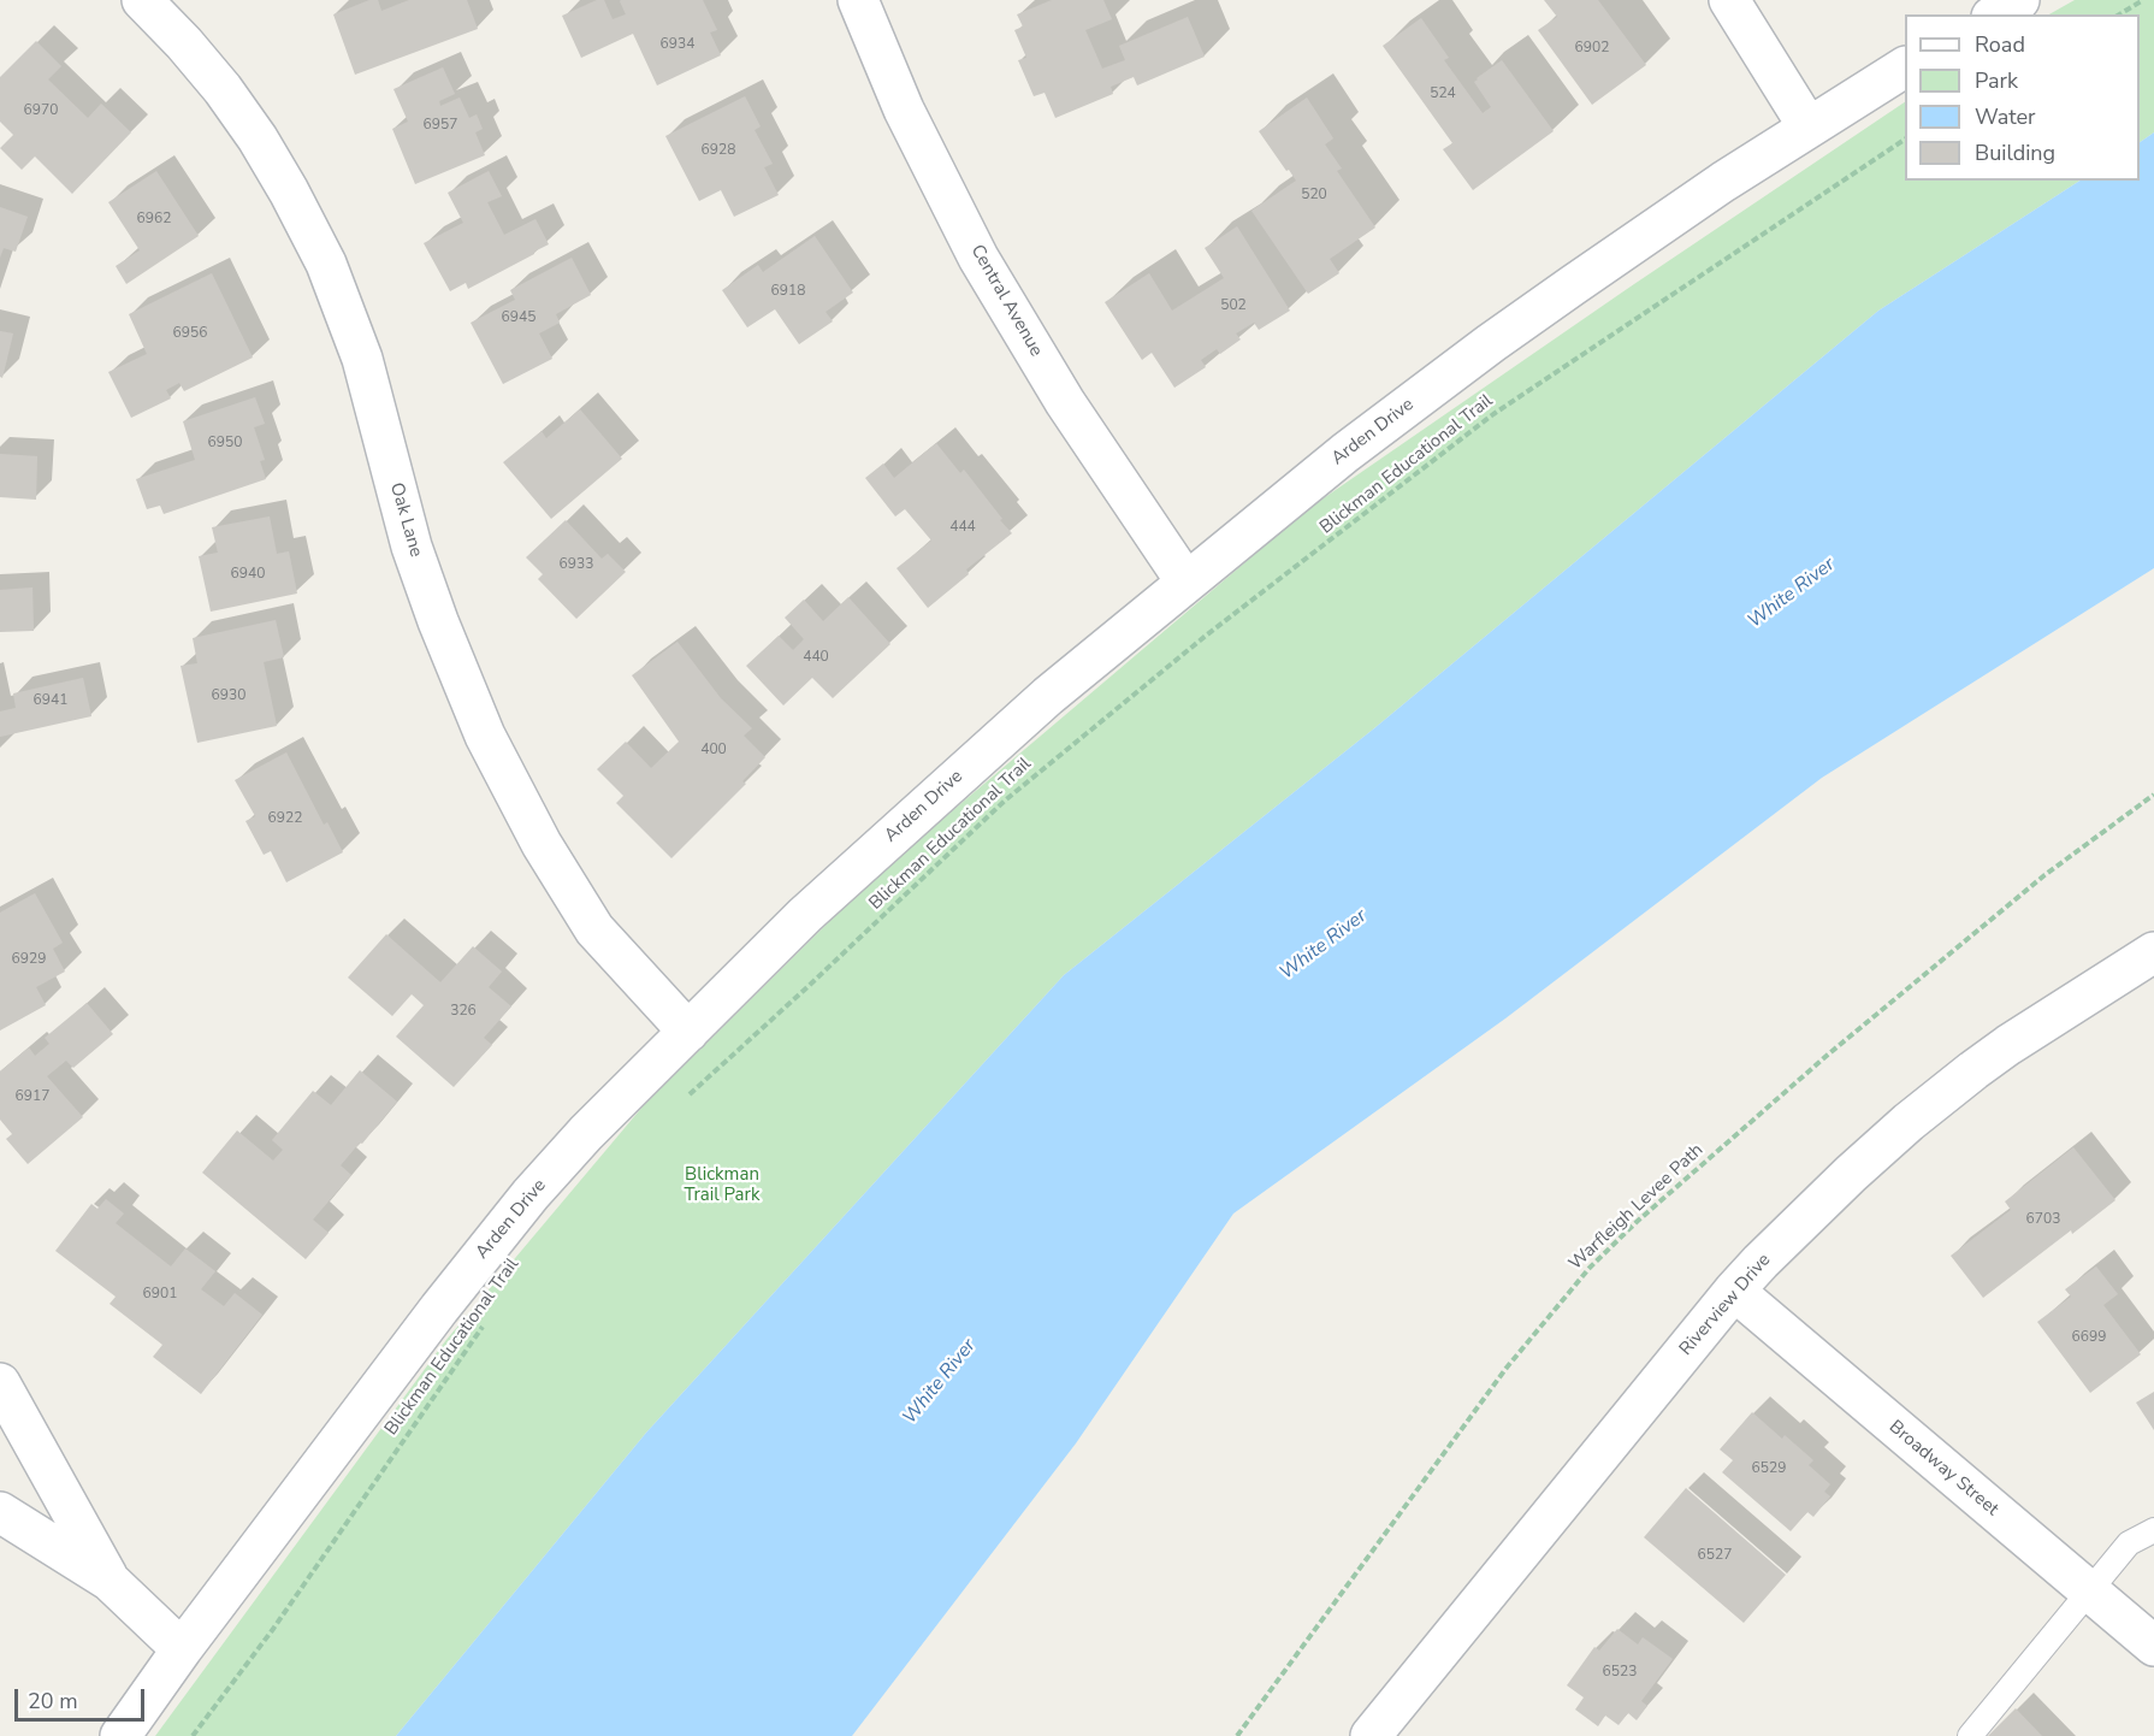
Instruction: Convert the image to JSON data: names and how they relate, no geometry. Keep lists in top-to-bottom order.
{
  "streets": {
    "street": [
      "Central Avenue",
      "Arden Drive",
      "Oak Lane",
      "Riverview Drive",
      "Broadway Street"
    ],
    "path": ["Blickman Educational Trail", "Warfleigh Levee Path"]
  },
  "crossings": [
    ["Central Avenue", "Arden Drive"],
    ["Arden Drive", "Oak Lane"],
    ["Riverview Drive", "Broadway Street"]
  ],
  "water": ["White River"],
  "parks": ["Blickman Trail Park"],
  "house_numbers": [
    "6934",
    "6902",
    "524",
    "6970",
    "6957",
    "6928",
    "520",
    "6962",
    "6918",
    "502",
    "6945",
    "6956",
    "6950",
    "444",
    "6933",
    "6940",
    "440",
    "6930",
    "6941",
    "400",
    "6922",
    "6929",
    "326",
    "6917",
    "6703",
    "6901",
    "6699",
    "6529",
    "6527",
    "6523"
  ],
  "legend": [
    "Road",
    "Park",
    "Water",
    "Building"
  ],
  "scale_bar": "20 m"
}
